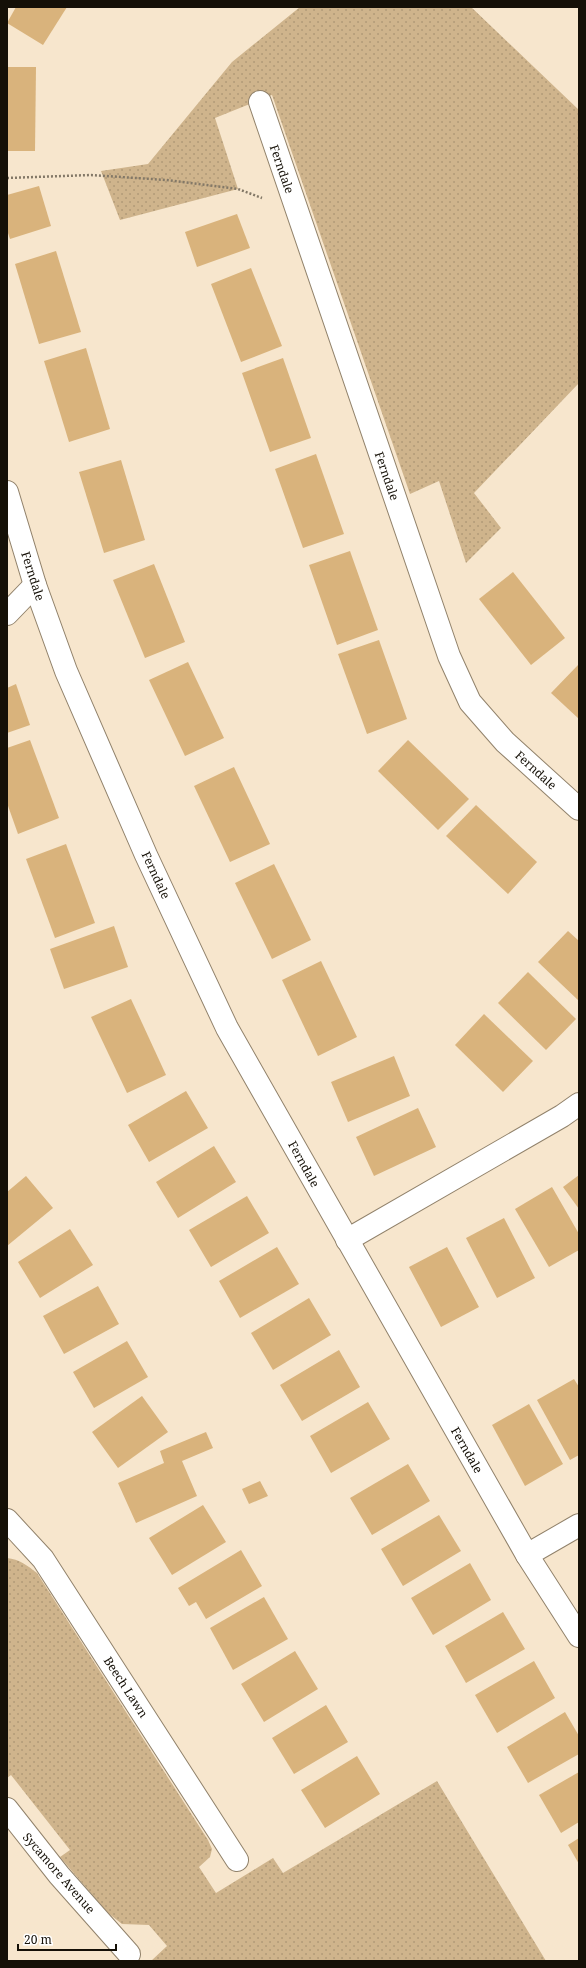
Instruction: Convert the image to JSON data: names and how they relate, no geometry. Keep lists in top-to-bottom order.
{
  "streets": {
    "street": ["Ferndale", "Beech Lawn", "Sycamore Avenue"]
  },
  "scale_bar": "20 m"
}
